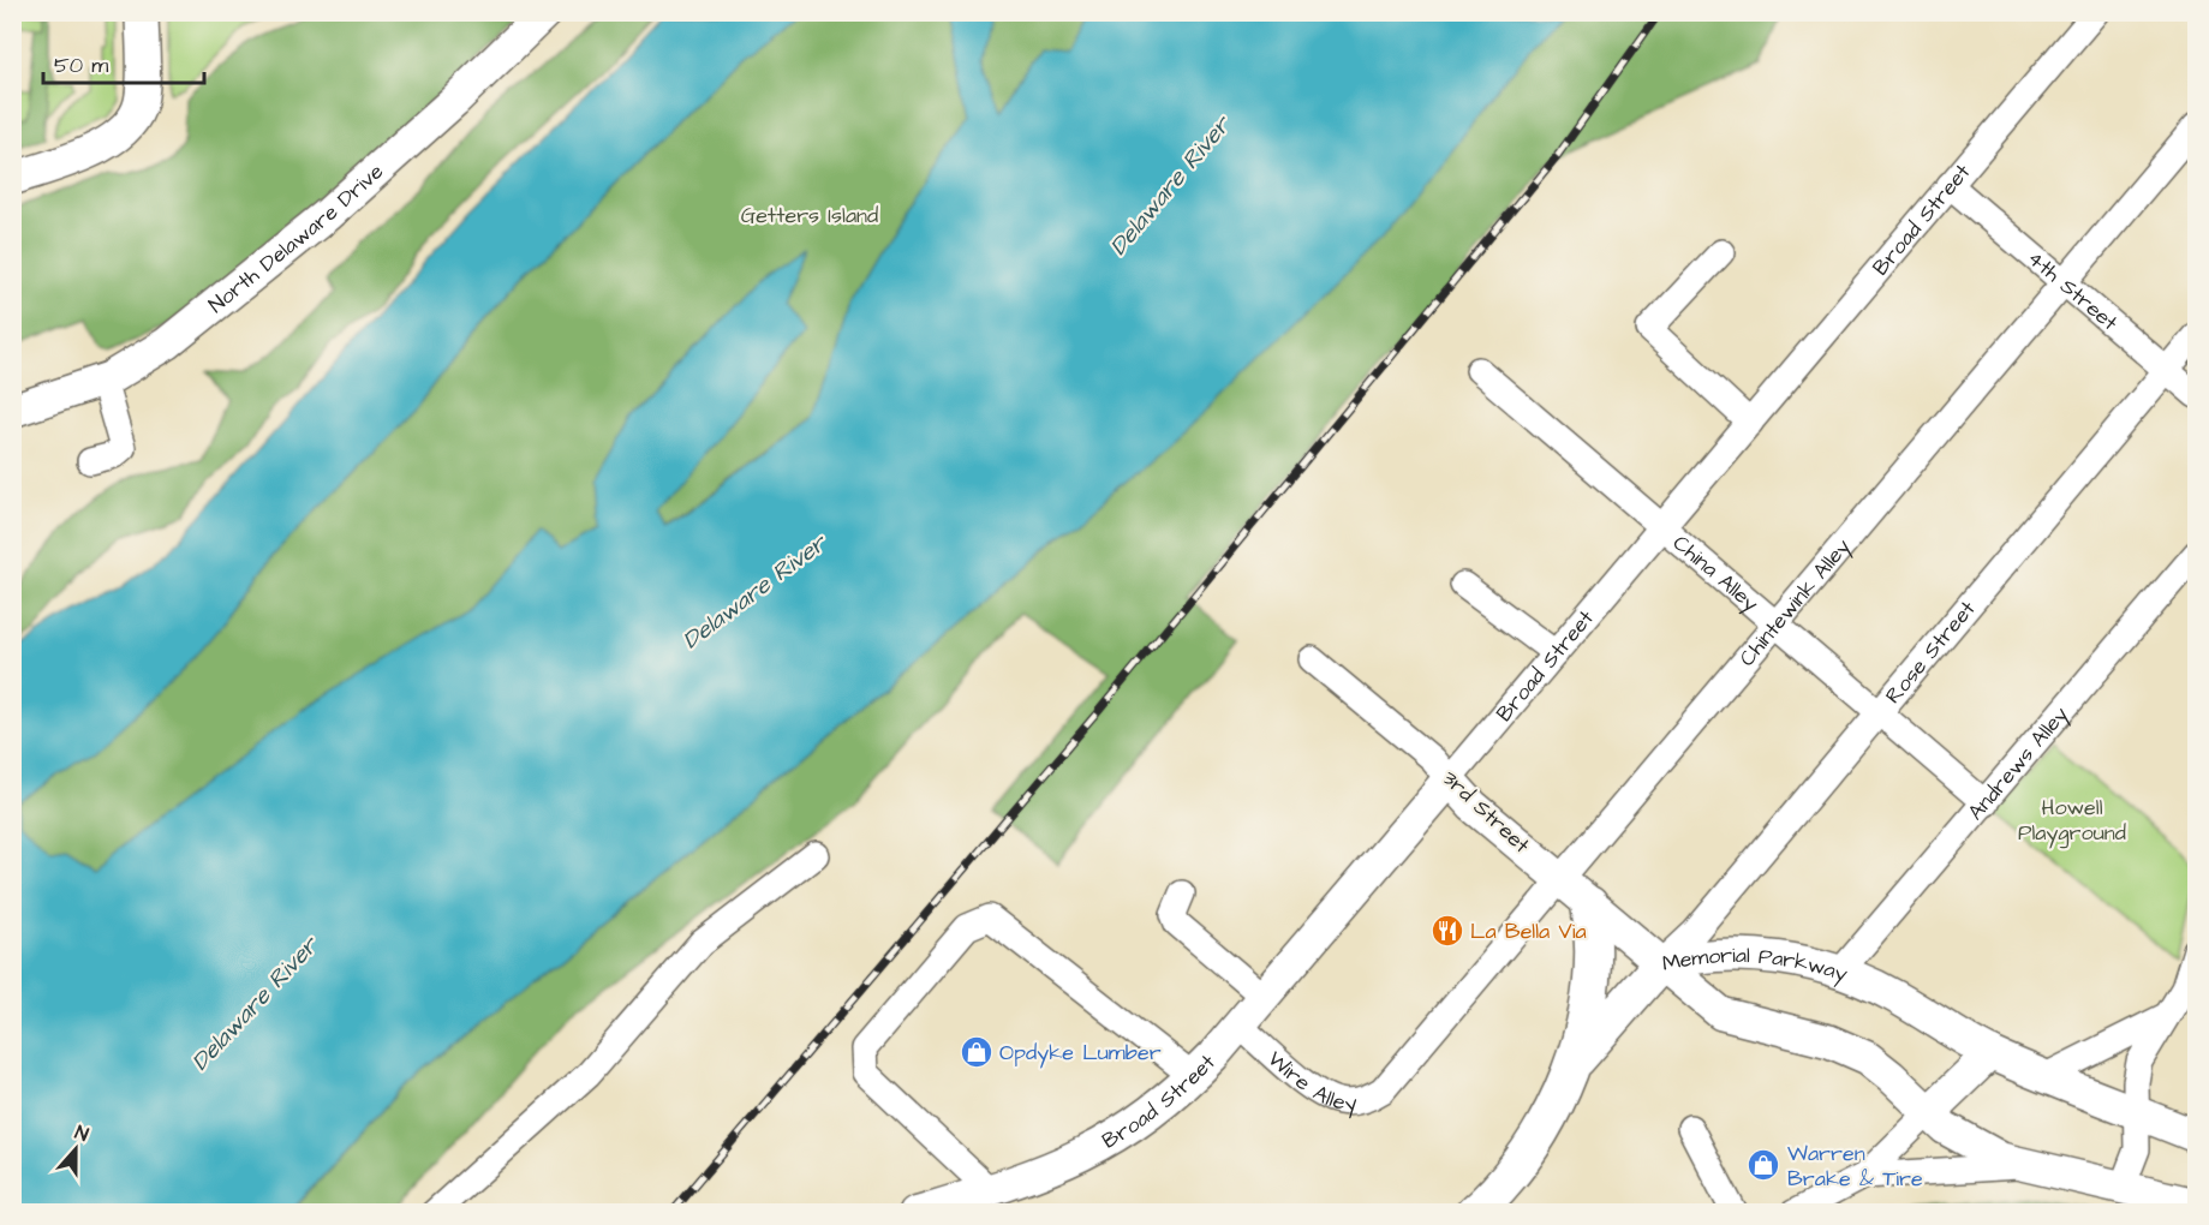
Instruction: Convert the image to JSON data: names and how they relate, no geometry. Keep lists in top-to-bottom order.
{
  "streets": {
    "main road": [
      "Broad Street",
      "North Delaware Drive",
      "3rd Street",
      "Memorial Parkway"
    ],
    "street": [
      "4th Street",
      "China Alley",
      "Chintewink Alley",
      "Rose Street",
      "Andrews Alley",
      "Wire Alley"
    ]
  },
  "crossings": [
    ["Broad Street", "4th Street"],
    ["Broad Street", "China Alley"],
    ["Broad Street", "3rd Street"],
    ["Broad Street", "Wire Alley"],
    ["4th Street", "Chintewink Alley"],
    ["4th Street", "Rose Street"],
    ["China Alley", "Chintewink Alley"],
    ["China Alley", "Rose Street"],
    ["China Alley", "Andrews Alley"],
    ["Chintewink Alley", "3rd Street"],
    ["Chintewink Alley", "Wire Alley"],
    ["Rose Street", "3rd Street"],
    ["Rose Street", "Memorial Parkway"],
    ["Andrews Alley", "Memorial Parkway"],
    ["3rd Street", "Memorial Parkway"]
  ],
  "water": ["Delaware River"],
  "parks": ["Getters Island", "Howell Playground"],
  "places": {
    "restaurant": ["La Bella Via"],
    "shop": ["Opdyke Lumber", "Warren Brake & Tire"]
  },
  "scale_bar": "50 m",
  "north": "top"
}
